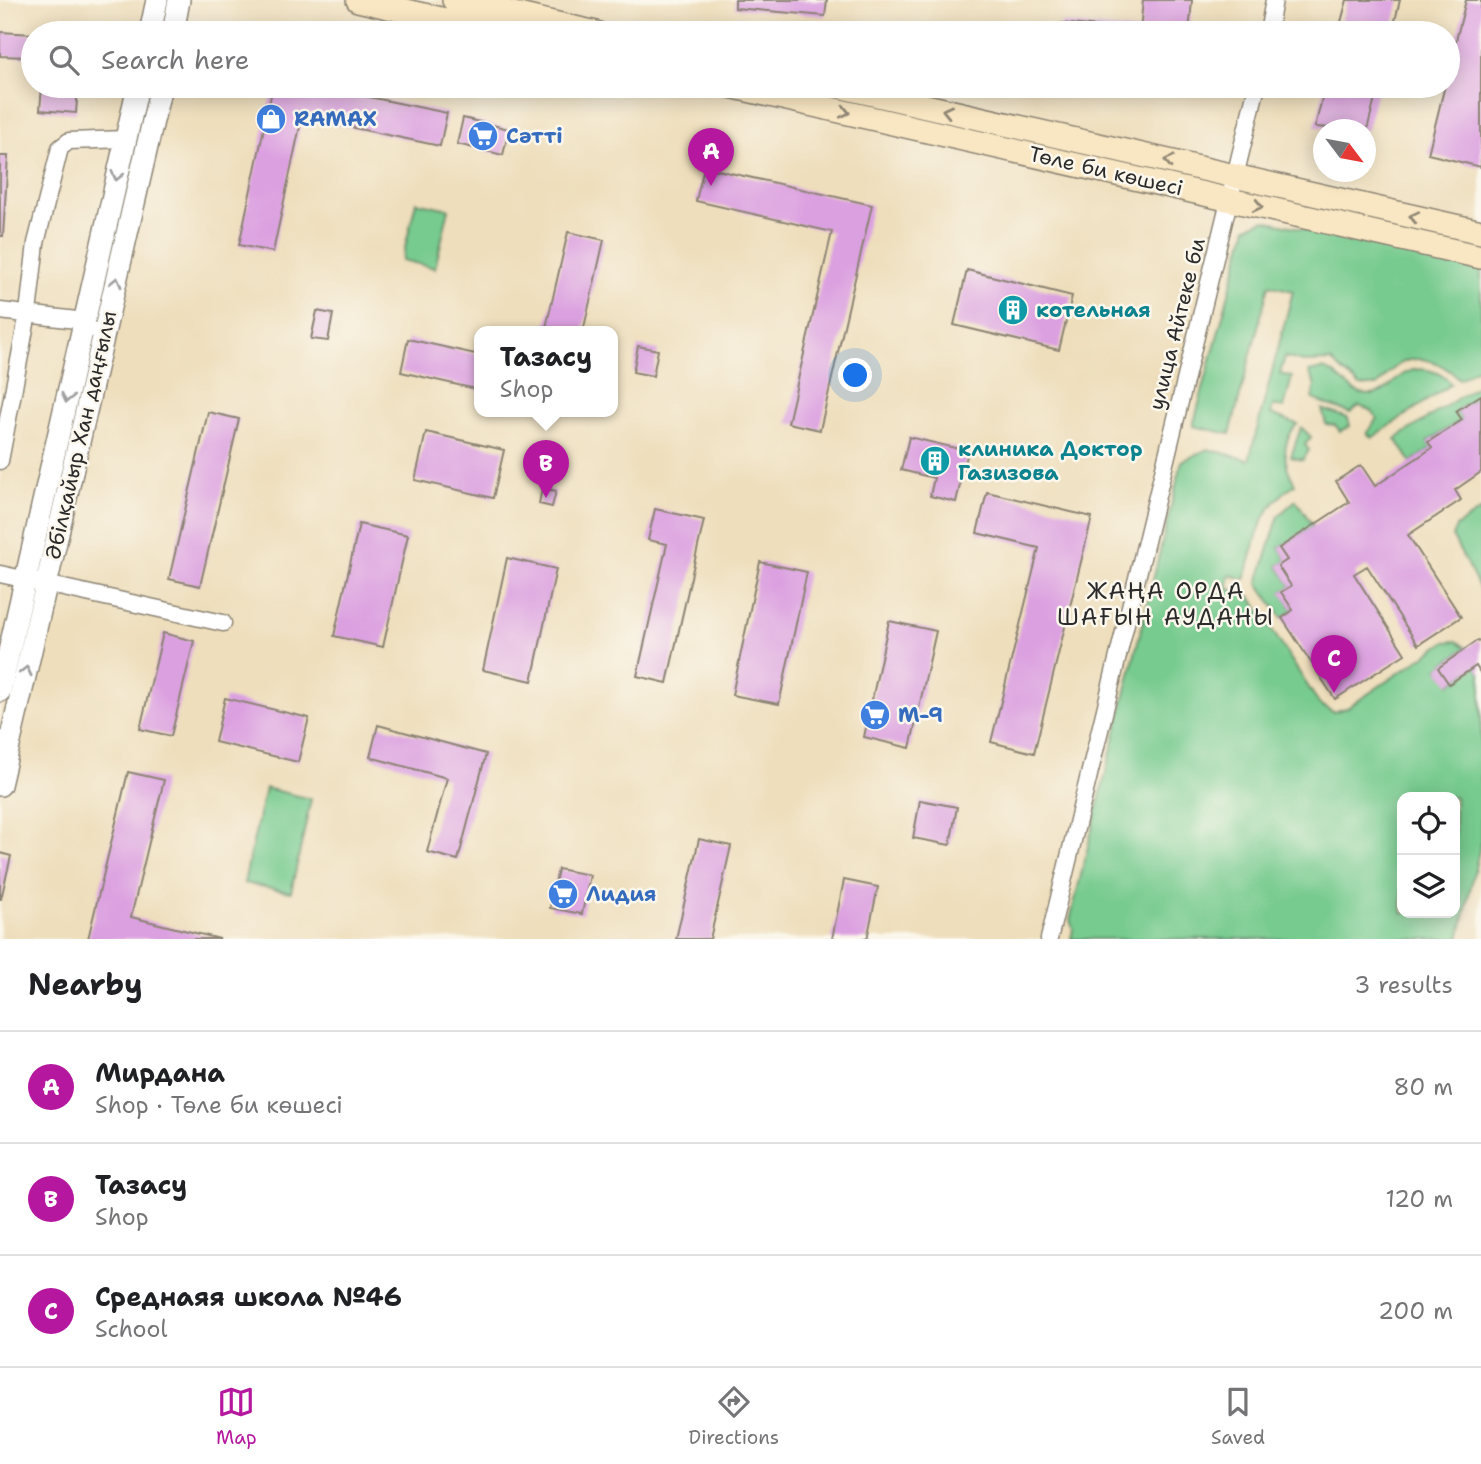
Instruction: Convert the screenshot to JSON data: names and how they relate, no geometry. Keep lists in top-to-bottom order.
{
  "streets": {
    "main road": ["Төле би көшесі"],
    "street": ["улица Айтеке би", "Әбілқайыр Хан даңғылы"]
  },
  "crossings": [
    ["Төле би көшесі", "улица Айтеке би"]
  ],
  "districts": ["ЖАҢА ОРДА ШАҒЫН АУДАНЫ"],
  "places": {
    "shop": ["RAMAX"],
    "supermarket": ["Cәтті", "M-9", "Лидия"],
    "building": ["котельная", "клиника Доктор Газизова"]
  },
  "north": "bottom right",
  "page": {
    "search": "Search here",
    "pins": ["A", "B", "C"],
    "popup": ["Тазасу", "Shop"],
    "heading": ["Nearby", "3 results"],
    "list": [
      {
        "mark": "A",
        "name": "Мирдана",
        "note": "Shop · Төле би көшесі",
        "value": "80 m"
      },
      {
        "mark": "B",
        "name": "Тазасу",
        "note": "Shop",
        "value": "120 m"
      },
      {
        "mark": "C",
        "name": "Среднаяя школа №46",
        "note": "School",
        "value": "200 m"
      }
    ],
    "nav": ["Map", "Directions", "Saved"]
  }
}
